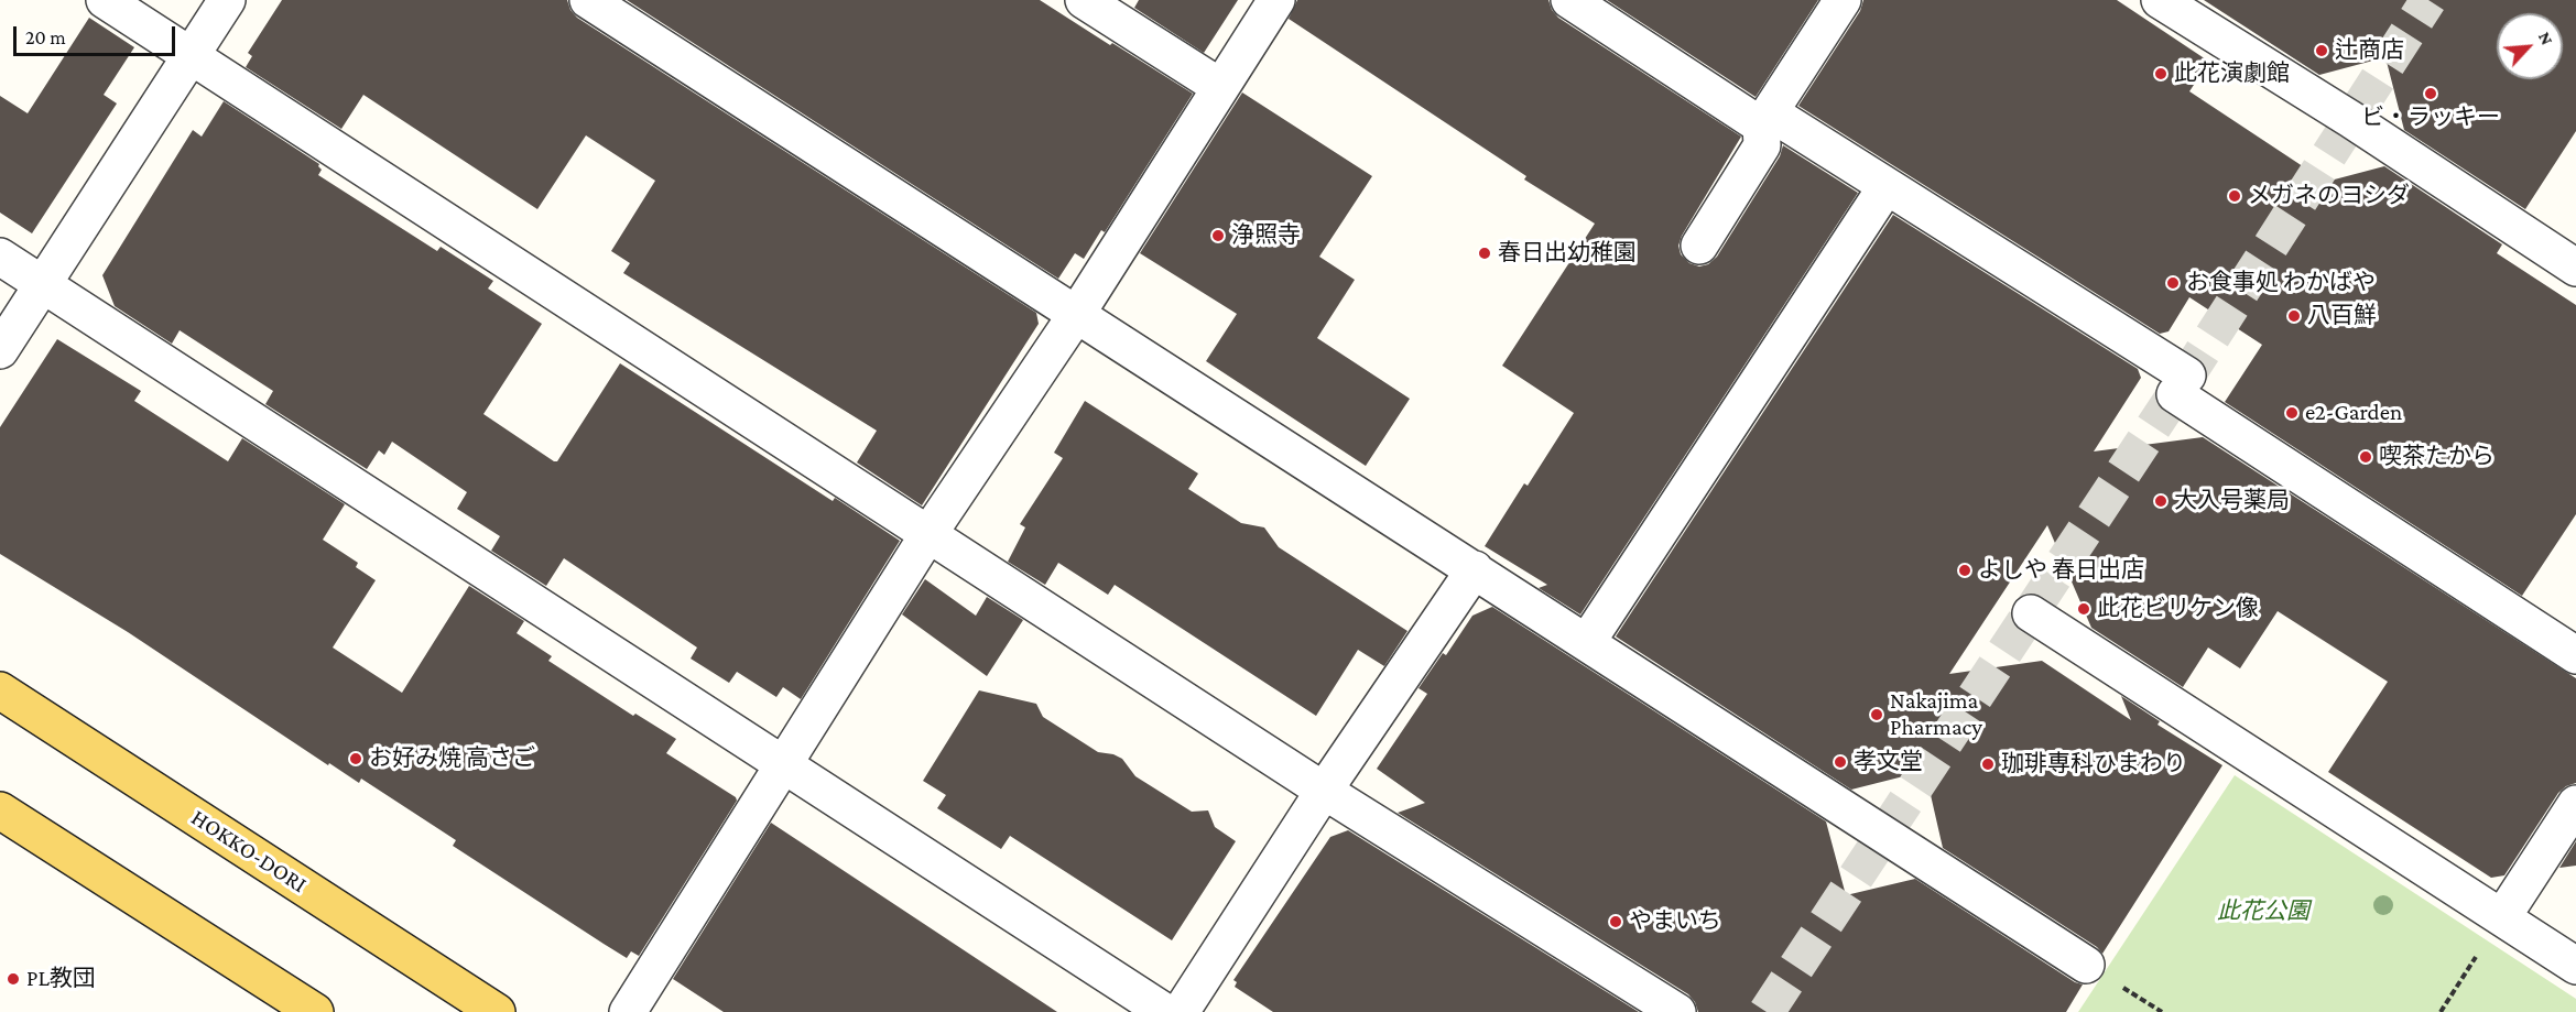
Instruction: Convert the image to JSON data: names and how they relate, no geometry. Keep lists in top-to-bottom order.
{
  "streets": {
    "main road": ["HOKKO-DORI"]
  },
  "parks": ["此花公園"],
  "places": [
    "辻商店",
    "此花演劇館",
    "ビ・ラッキー",
    "メガネのヨシダ",
    "浄照寺",
    "春日出幼稚園",
    "お食事処 わかばや",
    "八百鮮",
    "e2-Garden",
    "喫茶たから",
    "大入号薬局",
    "よしや 春日出店",
    "此花ビリケン像",
    "Nakajima Pharmacy",
    "お好み焼 高さご",
    "孝文堂",
    "珈琲専科ひまわり",
    "やまいち",
    "PL教団"
  ],
  "scale_bar": "20 m",
  "north": "top right"
}
